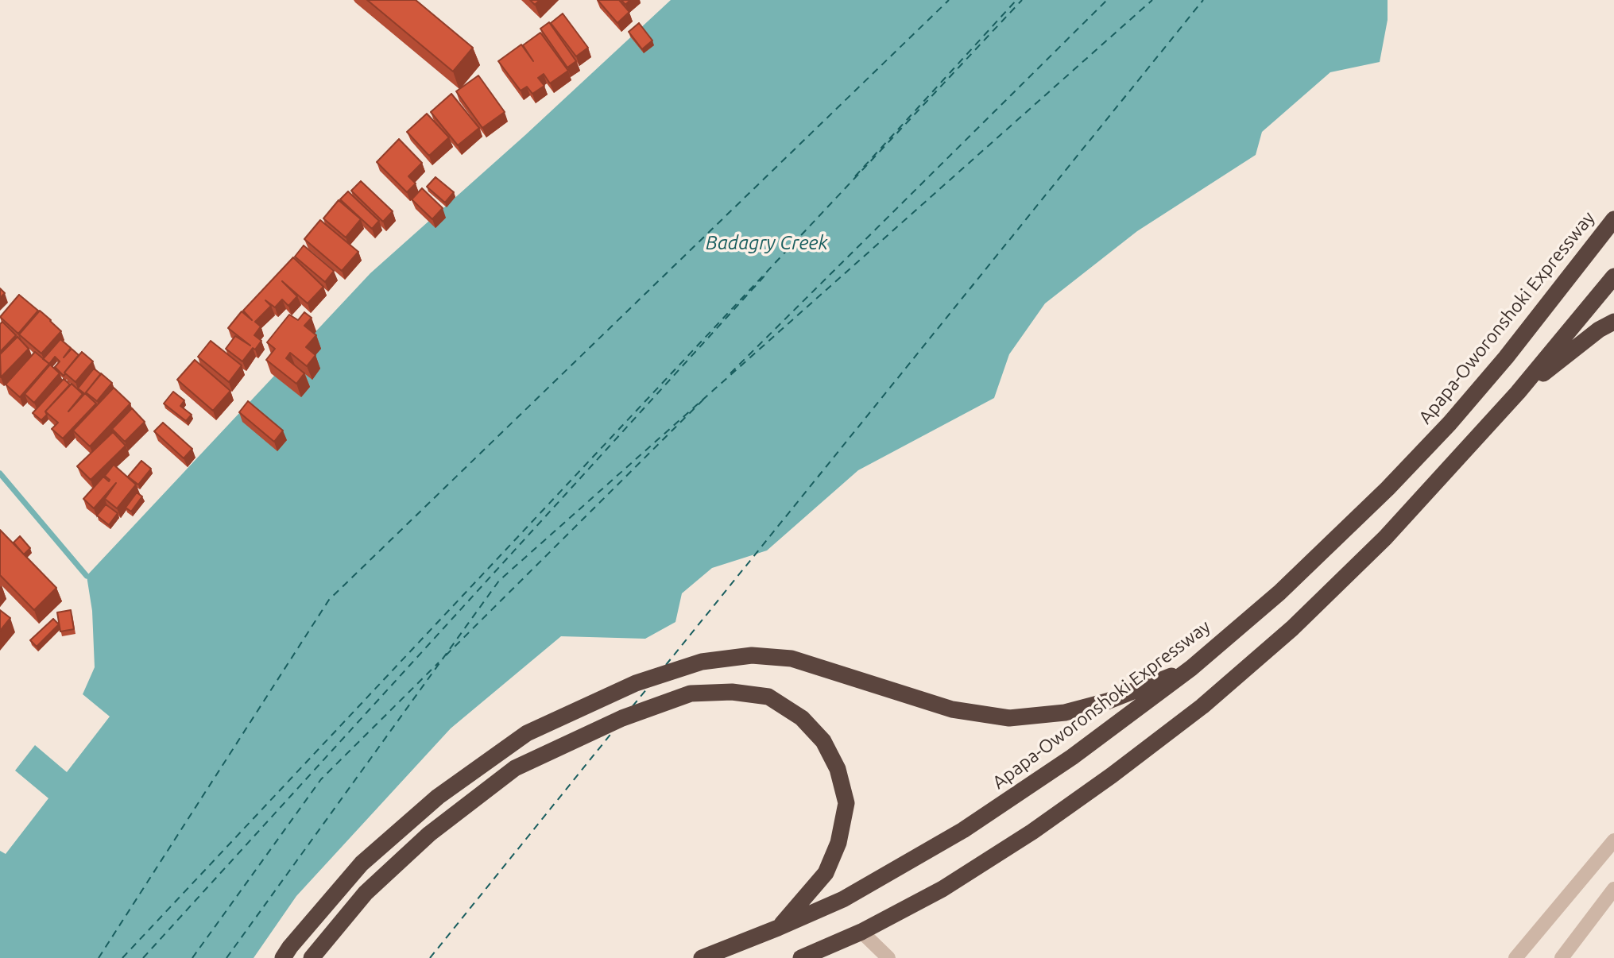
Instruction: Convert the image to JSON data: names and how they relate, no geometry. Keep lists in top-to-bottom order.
{
  "streets": {
    "highway": ["Apapa-Oworonshoki Expressway"]
  },
  "water": ["Badagry Creek"]
}
